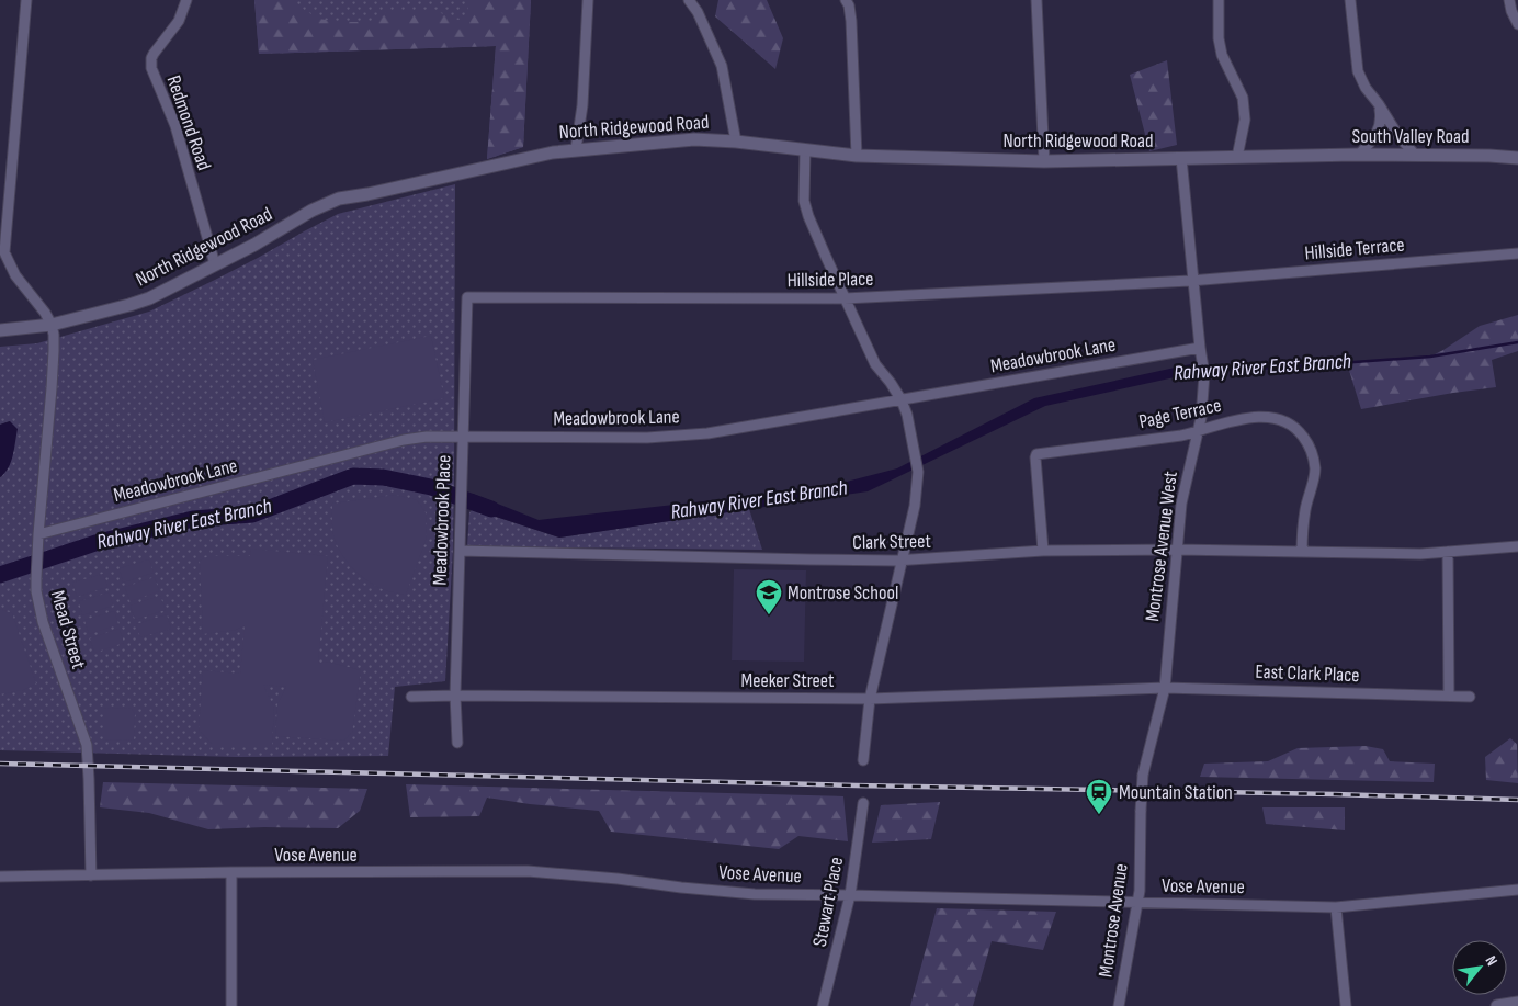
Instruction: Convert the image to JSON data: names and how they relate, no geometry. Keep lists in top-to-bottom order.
{
  "streets": {
    "street": [
      "Redmond Road",
      "North Ridgewood Road",
      "South Valley Road",
      "Hillside Terrace",
      "Hillside Place",
      "Meadowbrook Lane",
      "Page Terrace",
      "Meadowbrook Place",
      "Clark Street",
      "Montrose Avenue West",
      "Mead Street",
      "East Clark Place",
      "Meeker Street",
      "Vose Avenue",
      "Stewart Place",
      "Montrose Avenue"
    ]
  },
  "crossings": [
    ["Redmond Road", "North Ridgewood Road"],
    ["North Ridgewood Road", "South Valley Road"],
    ["North Ridgewood Road", "Montrose Avenue West"],
    ["North Ridgewood Road", "Mead Street"],
    ["Hillside Terrace", "Hillside Place"],
    ["Hillside Terrace", "Montrose Avenue West"],
    ["Hillside Place", "Meadowbrook Place"],
    ["Hillside Place", "Montrose Avenue West"],
    ["Meadowbrook Lane", "Meadowbrook Place"],
    ["Meadowbrook Lane", "Montrose Avenue West"],
    ["Meadowbrook Lane", "Mead Street"],
    ["Page Terrace", "Clark Street"],
    ["Page Terrace", "Montrose Avenue West"],
    ["Meadowbrook Place", "Clark Street"],
    ["Meadowbrook Place", "Meeker Street"],
    ["Clark Street", "Montrose Avenue West"],
    ["Montrose Avenue West", "East Clark Place"],
    ["Montrose Avenue West", "Meeker Street"],
    ["Montrose Avenue West", "Montrose Avenue"],
    ["Mead Street", "Vose Avenue"],
    ["East Clark Place", "Meeker Street"],
    ["Vose Avenue", "Stewart Place"],
    ["Vose Avenue", "Montrose Avenue"]
  ],
  "water": ["Rahway River East Branch"],
  "places": {
    "school or university": ["Montrose School"],
    "station": ["Mountain Station"]
  },
  "north": "top right"
}
